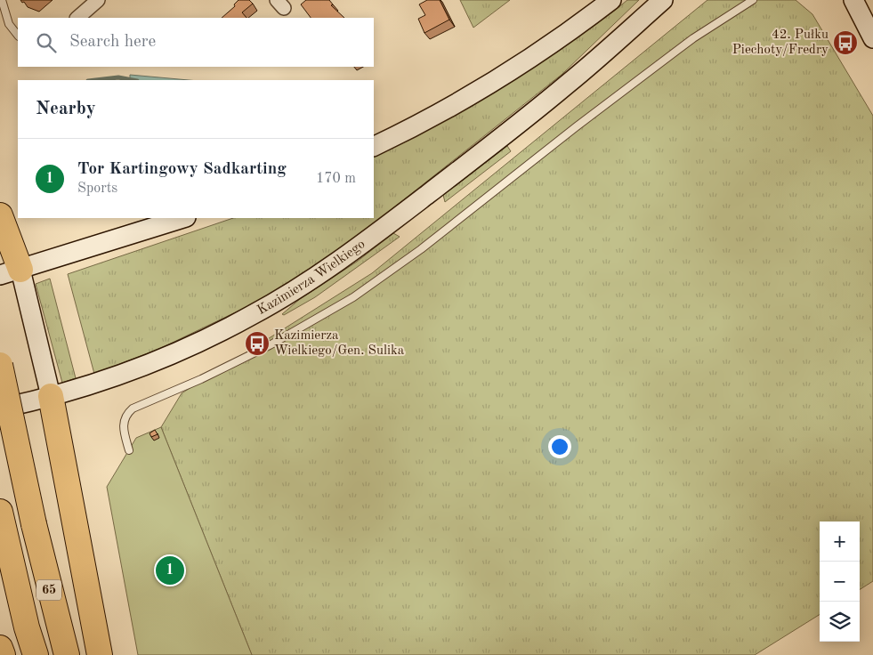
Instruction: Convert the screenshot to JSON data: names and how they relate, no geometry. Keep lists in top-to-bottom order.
{
  "streets": {
    "highway": ["65"],
    "main road": ["Kazimierza Wielkiego"]
  },
  "places": {
    "bus stop": ["42. Pułku Piechoty/Fredry", "Kazimierza Wielkiego/Gen. Sulika"]
  },
  "page": {
    "search": "Search here",
    "heading": "Nearby",
    "list": [
      {
        "mark": "1",
        "name": "Tor Kartingowy Sadkarting",
        "note": "Sports",
        "value": "170 m"
      }
    ],
    "map_buttons": ["+", "−"],
    "pins": "1"
  }
}
